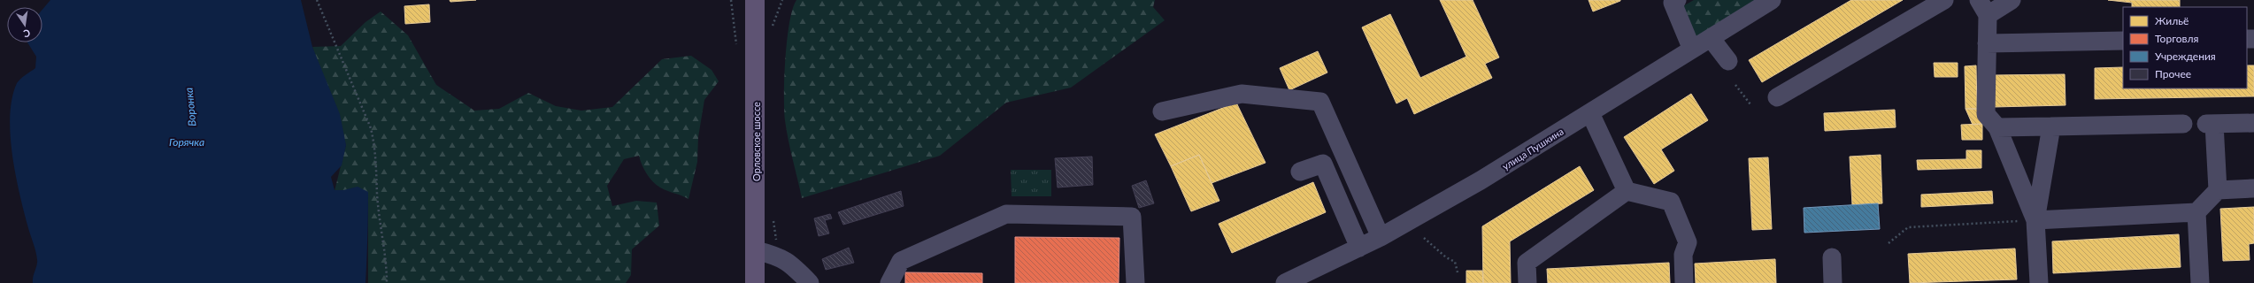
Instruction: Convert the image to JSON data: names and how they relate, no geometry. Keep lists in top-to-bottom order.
{
  "streets": {
    "main road": ["Орловское шоссе"],
    "street": ["улица Пушкина"]
  },
  "water": ["Воронка", "Горячка"],
  "legend": [
    "Жильё",
    "Торговля",
    "Учреждения",
    "Прочее"
  ],
  "north": "bottom"
}
